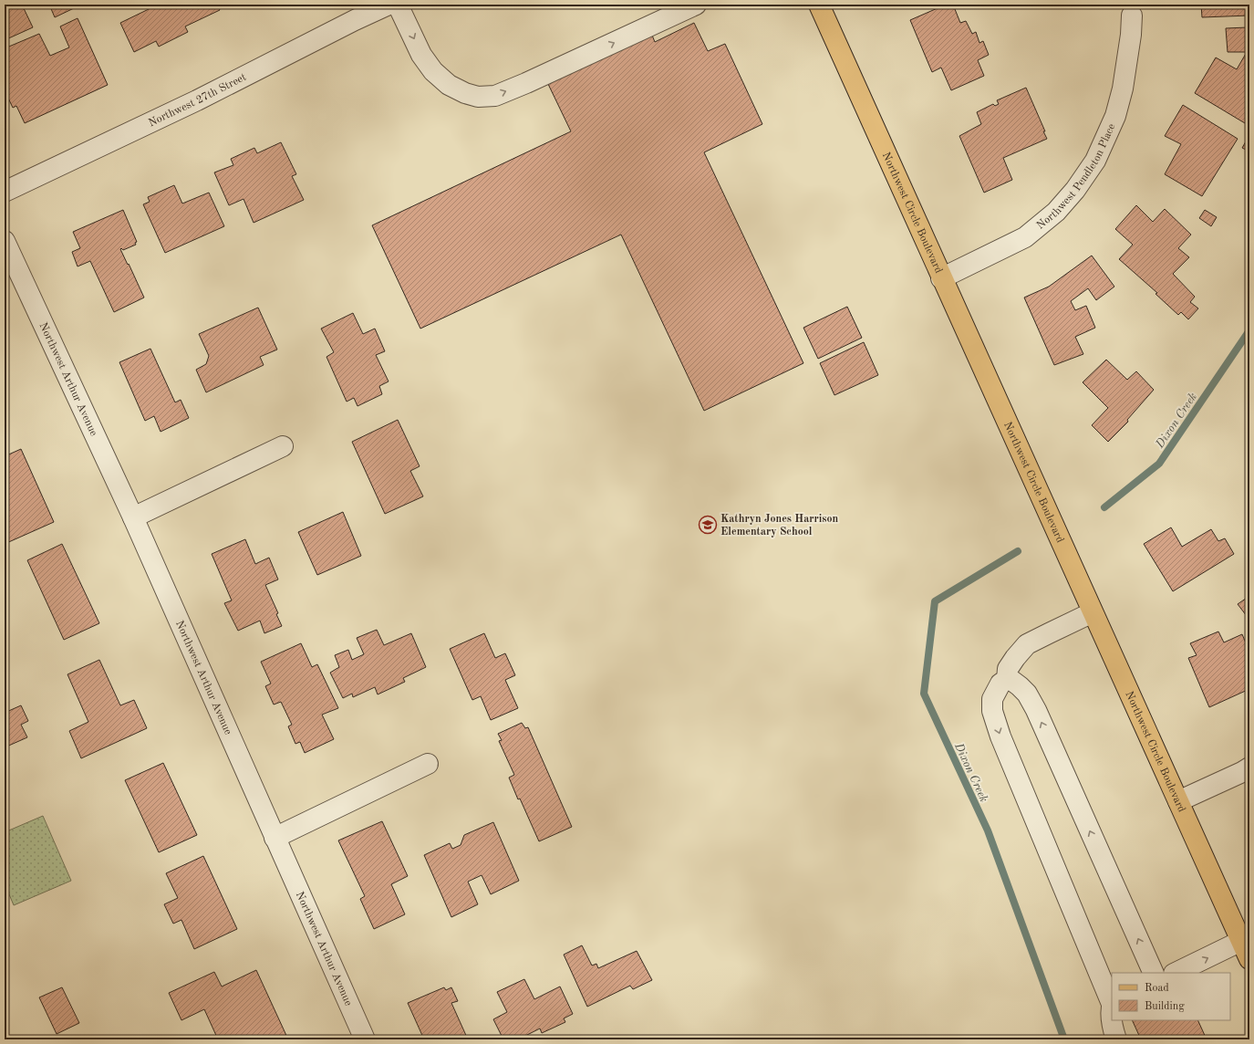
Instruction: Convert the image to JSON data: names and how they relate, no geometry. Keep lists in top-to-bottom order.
{
  "streets": {
    "main road": ["Northwest Circle Boulevard"],
    "street": ["Northwest 27th Street", "Northwest Pendleton Place", "Northwest Arthur Avenue"]
  },
  "crossings": [
    ["Northwest Pendleton Place", "Northwest Circle Boulevard"]
  ],
  "water": ["Dixon Creek"],
  "places": {
    "school or university": ["Kathryn Jones Harrison Elementary School"]
  },
  "legend": ["Road", "Building"]
}
